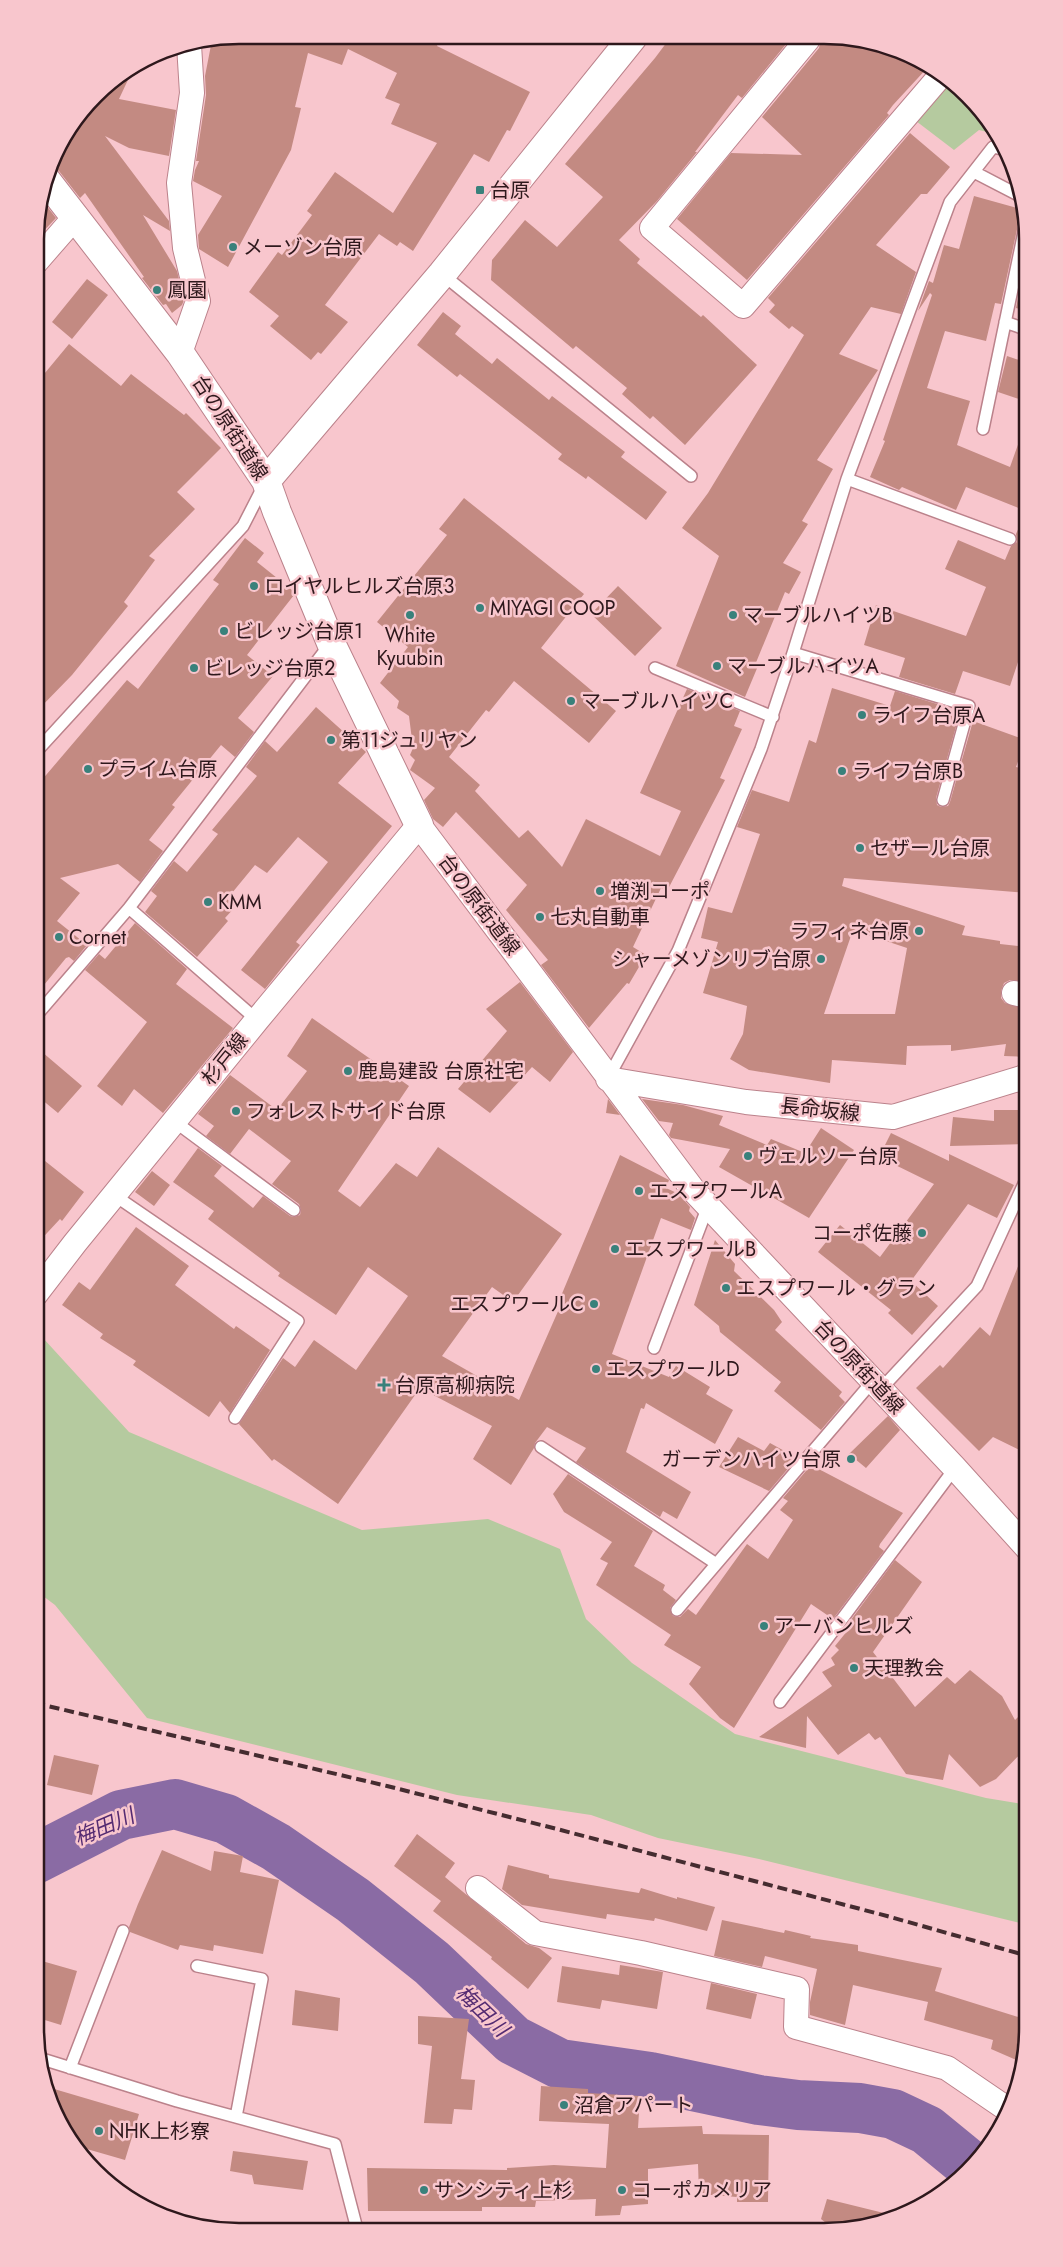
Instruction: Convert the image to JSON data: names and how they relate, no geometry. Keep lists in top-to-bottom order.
{
  "streets": {
    "street": ["台の原街道線", "杉戸線", "長命坂線"]
  },
  "crossings": [
    ["台の原街道線", "杉戸線"],
    ["台の原街道線", "長命坂線"]
  ],
  "water": ["梅田川"],
  "places": {
    "transit": ["台原"],
    "other": [
      "メーゾン台原",
      "鳳園",
      "ロイヤルヒルズ台原3",
      "MIYAGI COOP",
      "White Kyuubin",
      "マーブルハイツB",
      "ビレッジ台原1",
      "マーブルハイツA",
      "ビレッジ台原2",
      "マーブルハイツC",
      "ライフ台原A",
      "第11ジュリヤン",
      "プライム台原",
      "ライフ台原B",
      "セザール台原",
      "増渕コーポ",
      "KMM",
      "七丸自動車",
      "ラフィネ台原",
      "Cornet",
      "シャーメゾンリブ台原",
      "鹿島建設 台原社宅",
      "フォレストサイド台原",
      "ヴェルソー台原",
      "エスプワールA",
      "コーポ佐藤",
      "エスプワールB",
      "エスプワール・グラン",
      "エスプワールC",
      "エスプワールD",
      "ガーデンハイツ台原",
      "アーバンヒルズ",
      "天理教会",
      "沼倉アパート",
      "NHK上杉寮",
      "サンシティ上杉",
      "コーポカメリア"
    ],
    "health": ["台原高柳病院"]
  }
}
